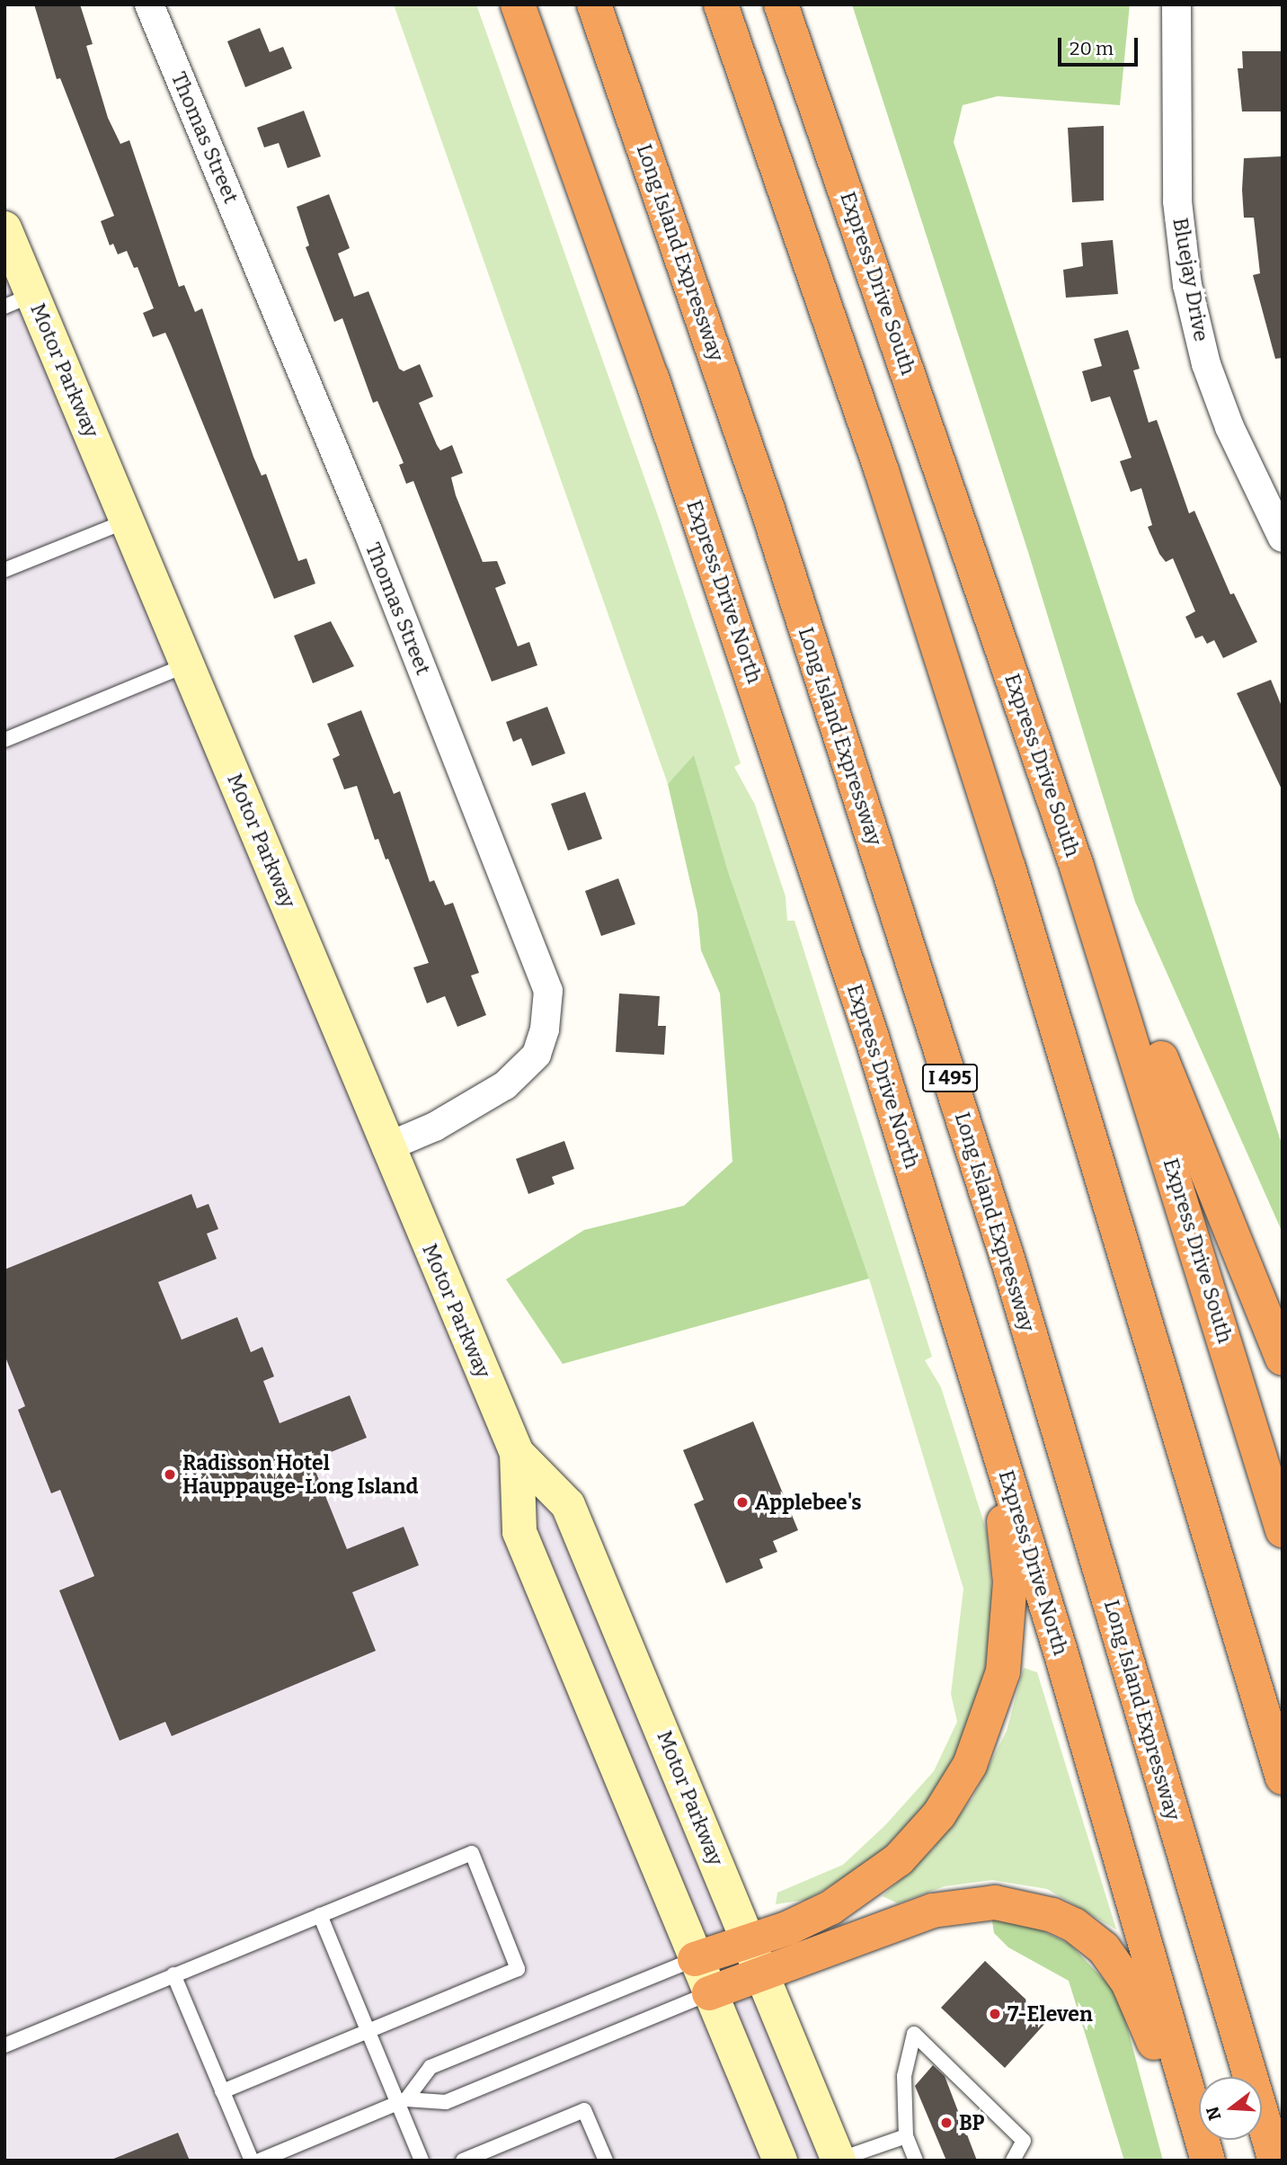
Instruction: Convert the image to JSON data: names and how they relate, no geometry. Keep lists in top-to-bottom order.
{
  "streets": {
    "highway": [
      "Long Island Expressway",
      "Express Drive South",
      "Express Drive North",
      "I 495"
    ],
    "main road": ["Motor Parkway"],
    "street": ["Thomas Street", "Bluejay Drive"]
  },
  "crossings": [
    ["Thomas Street", "Motor Parkway"]
  ],
  "places": [
    "Radisson Hotel Hauppauge-Long Island",
    "Applebee's",
    "7-Eleven",
    "BP"
  ],
  "scale_bar": "20 m",
  "north": "left"
}
